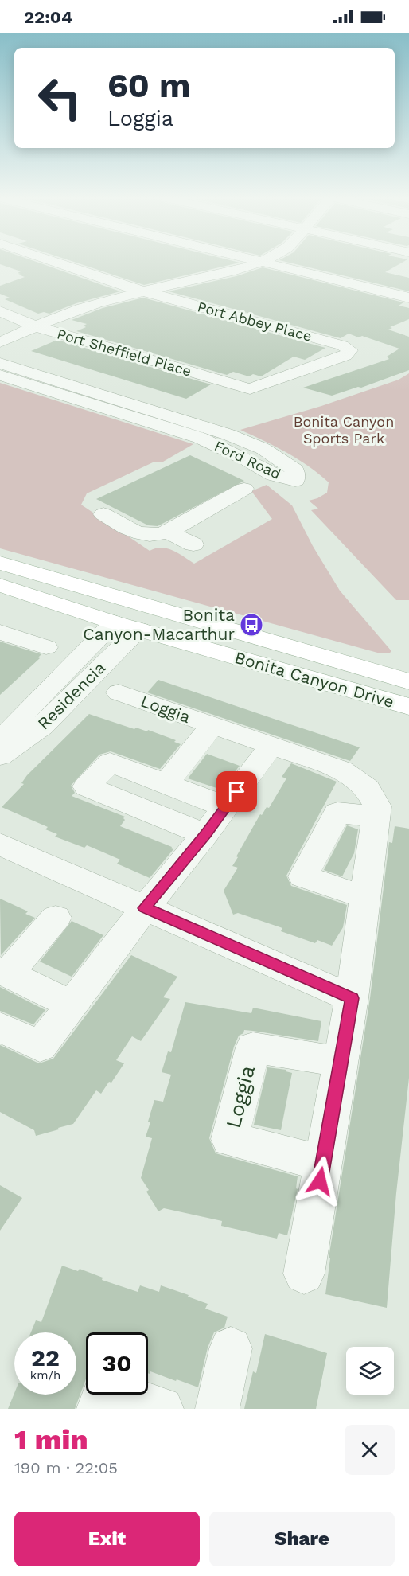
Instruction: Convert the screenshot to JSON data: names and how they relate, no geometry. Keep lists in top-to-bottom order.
{
  "streets": {
    "main road": ["Bonita Canyon Drive"],
    "street": [
      "Port Abbey Place",
      "Port Sheffield Place",
      "Ford Road",
      "Residencia",
      "Loggia"
    ]
  },
  "crossings": [
    ["Port Abbey Place", "Port Sheffield Place"],
    ["Bonita Canyon Drive", "Residencia"]
  ],
  "parks": ["Bonita Canyon Sports Park"],
  "places": {
    "bus stop": ["Bonita Canyon-Macarthur"]
  },
  "page": {
    "status": "22:04",
    "turn": ["60 m", "Loggia"],
    "speed": "22 km/h",
    "limit": "30",
    "heading": ["1 min", "190 m · 22:05"],
    "buttons": ["Exit", "Share"]
  }
}
